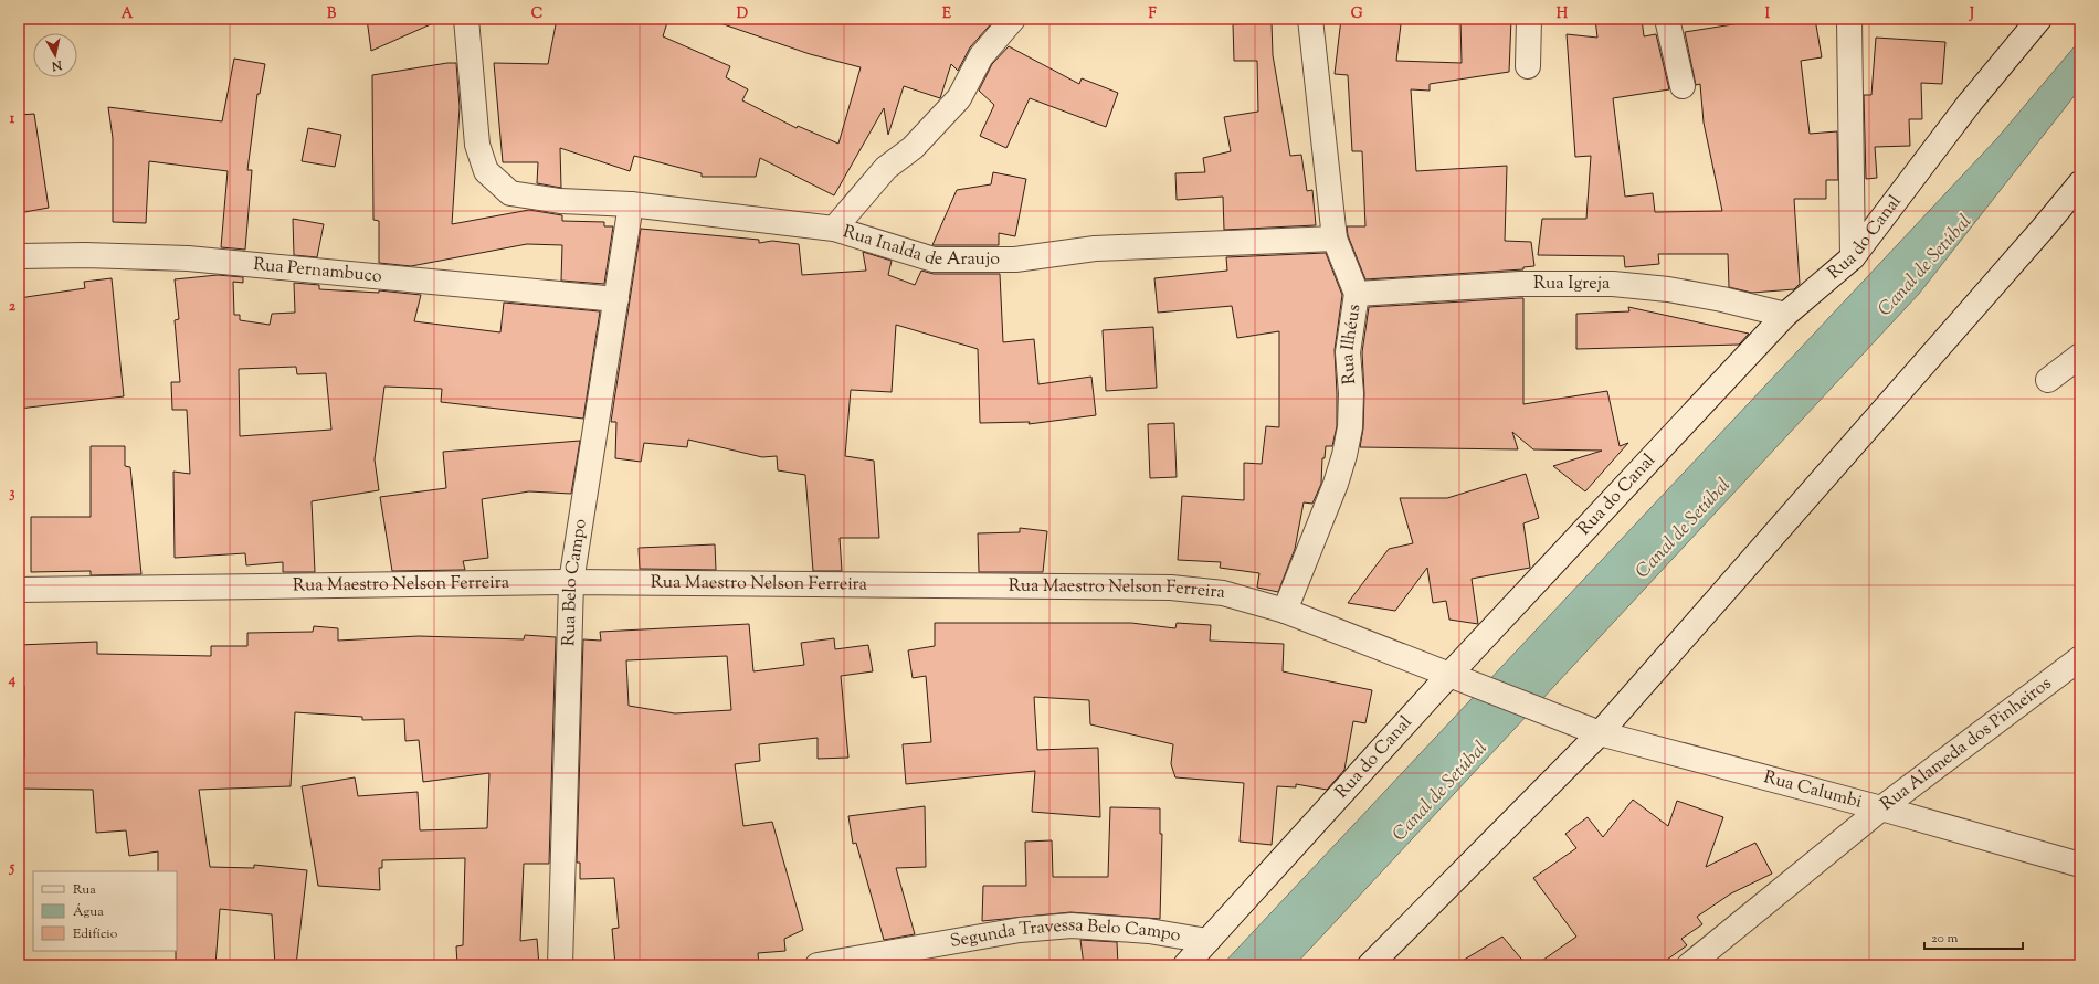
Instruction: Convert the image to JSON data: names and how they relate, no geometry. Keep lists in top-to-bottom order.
{
  "streets": {
    "street": [
      "Rua do Canal",
      "Rua Inalda de Araujo",
      "Rua Pernambuco",
      "Rua Igreja",
      "Rua Ilhéus",
      "Rua Belo Campo",
      "Rua Maestro Nelson Ferreira",
      "Rua Alameda dos Pinheiros",
      "Rua Calumbi",
      "Segunda Travessa Belo Campo"
    ]
  },
  "crossings": [
    ["Rua do Canal", "Rua Igreja"],
    ["Rua do Canal", "Rua Maestro Nelson Ferreira"],
    ["Rua do Canal", "Segunda Travessa Belo Campo"],
    ["Rua Inalda de Araujo", "Rua Ilhéus"],
    ["Rua Inalda de Araujo", "Rua Belo Campo"],
    ["Rua Pernambuco", "Rua Belo Campo"],
    ["Rua Igreja", "Rua Ilhéus"],
    ["Rua Ilhéus", "Rua Maestro Nelson Ferreira"],
    ["Rua Belo Campo", "Rua Maestro Nelson Ferreira"],
    ["Rua Maestro Nelson Ferreira", "Rua Calumbi"],
    ["Rua Alameda dos Pinheiros", "Rua Calumbi"]
  ],
  "water": ["Canal de Setúbal"],
  "legend": ["Rua", "Água", "Edifício"],
  "scale_bar": "20 m",
  "north": "bottom",
  "grid": {
    "columns": [
      "A",
      "B",
      "C",
      "D",
      "E",
      "F",
      "G",
      "H",
      "I",
      "J"
    ],
    "rows": [
      "1",
      "2",
      "3",
      "4",
      "5"
    ]
  }
}
